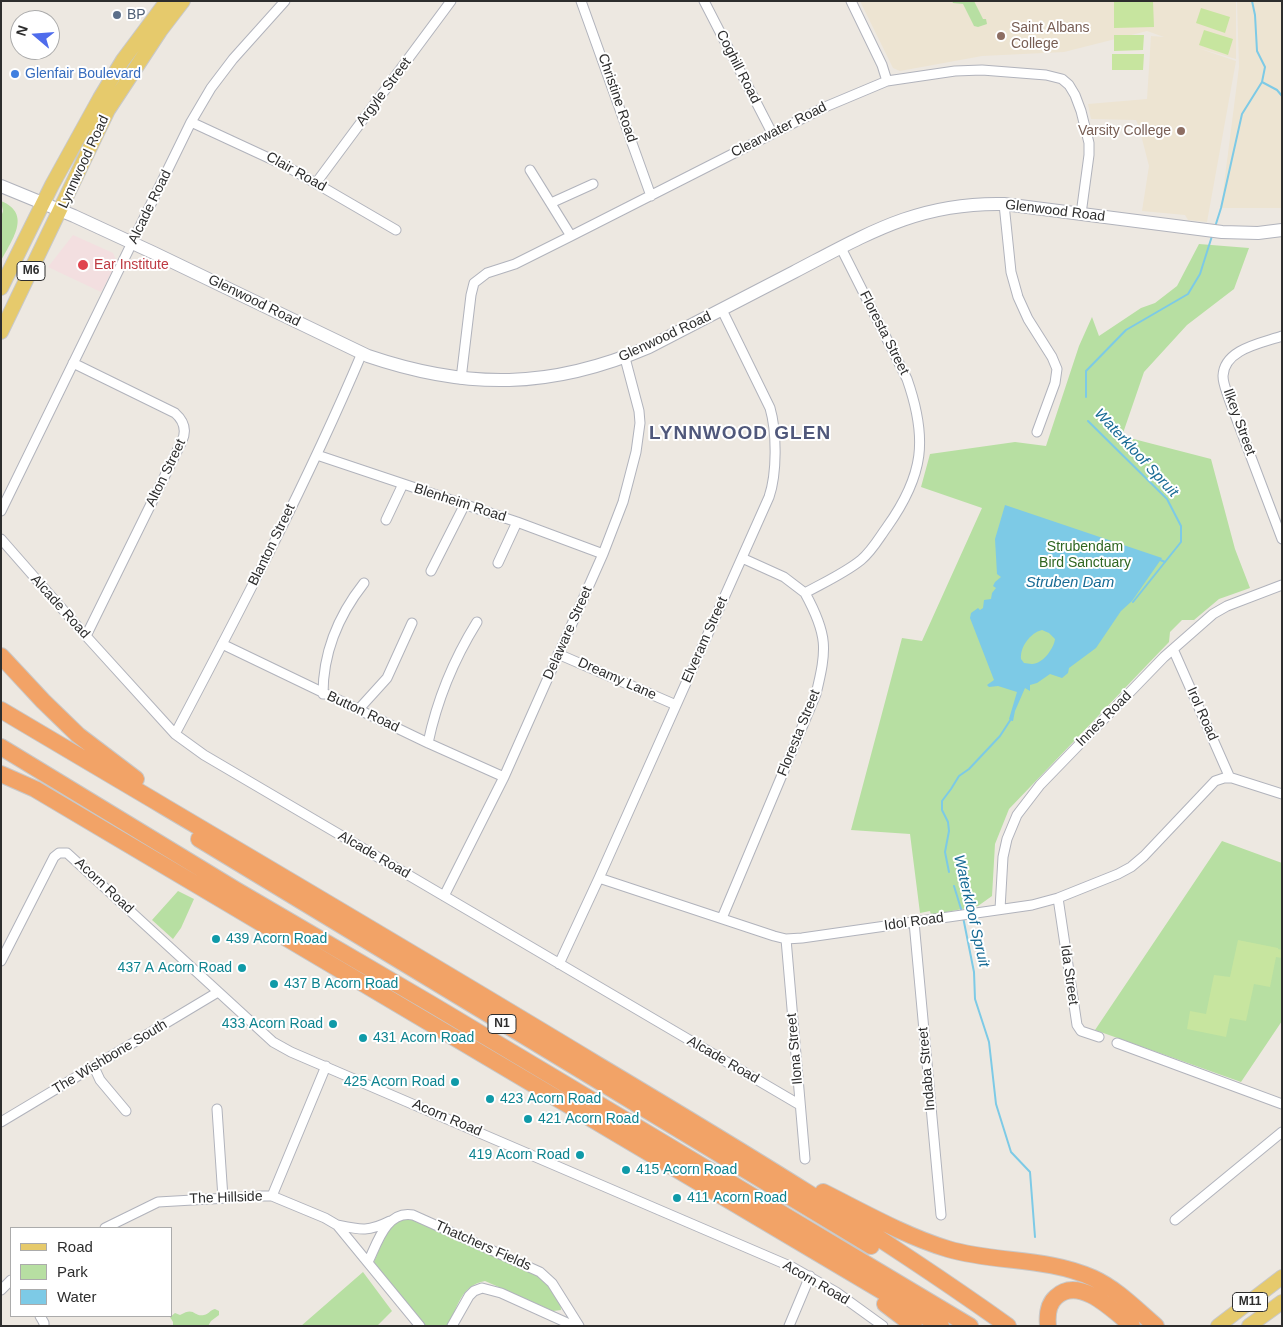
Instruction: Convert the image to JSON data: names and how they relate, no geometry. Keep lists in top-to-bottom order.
{
  "streets": {
    "highway": ["N1"],
    "main road": ["Lynnwood Road", "M6", "M11"],
    "street": [
      "Coghill Road",
      "Argyle Street",
      "Christine Road",
      "Clearwater Road",
      "Clair Road",
      "Alcade Road",
      "Glenwood Road",
      "Floresta Street",
      "Ilkey Street",
      "Alton Street",
      "Blenheim Road",
      "Blanton Street",
      "Delaware Street",
      "Elveram Street",
      "Dreamy Lane",
      "Button Road",
      "Irol Road",
      "Innes Road",
      "Acorn Road",
      "Idol Road",
      "Ida Street",
      "Ilona Street",
      "The Wishbone South",
      "Indaba Street",
      "The Hillside",
      "Thatchers Fields"
    ]
  },
  "crossings": [
    ["Coghill Road", "Clearwater Road"],
    ["Argyle Street", "Clair Road"],
    ["Christine Road", "Clearwater Road"],
    ["Clearwater Road", "Glenwood Road"],
    ["Lynnwood Road", "Glenwood Road"],
    ["Clair Road", "Alcade Road"],
    ["Alcade Road", "Glenwood Road"],
    ["Alcade Road", "Alton Street"],
    ["Alcade Road", "Blanton Street"],
    ["Alcade Road", "Delaware Street"],
    ["Alcade Road", "Elveram Street"],
    ["Alcade Road", "Ilona Street"],
    ["Glenwood Road", "Floresta Street"],
    ["Glenwood Road", "Blanton Street"],
    ["Glenwood Road", "Delaware Street"],
    ["Glenwood Road", "Elveram Street"],
    ["Floresta Street", "Idol Road"],
    ["Blenheim Road", "Blanton Street"],
    ["Blenheim Road", "Delaware Street"],
    ["Blanton Street", "Button Road"],
    ["Delaware Street", "Dreamy Lane"],
    ["Delaware Street", "Button Road"],
    ["Elveram Street", "Dreamy Lane"],
    ["Elveram Street", "Idol Road"],
    ["Irol Road", "Innes Road"],
    ["Irol Road", "Idol Road"],
    ["Innes Road", "Idol Road"],
    ["Acorn Road", "The Wishbone South"],
    ["Idol Road", "Ida Street"],
    ["Idol Road", "Ilona Street"],
    ["Idol Road", "Indaba Street"],
    ["The Hillside", "Thatchers Fields"]
  ],
  "districts": ["LYNNWOOD GLEN"],
  "water": ["Waterkloof Spruit", "Struben Dam"],
  "parks": ["Strubendam Bird Sanctuary"],
  "places": [
    "BP",
    "Saint Albans College",
    "Glenfair Boulevard",
    "Varsity College",
    "Ear Institute",
    "439 Acorn Road",
    "437 A Acorn Road",
    "437 B Acorn Road",
    "433 Acorn Road",
    "431 Acorn Road",
    "425 Acorn Road",
    "423 Acorn Road",
    "421 Acorn Road",
    "419 Acorn Road",
    "415 Acorn Road",
    "411 Acorn Road"
  ],
  "legend": ["Road", "Park", "Water"],
  "north": "left"
}
